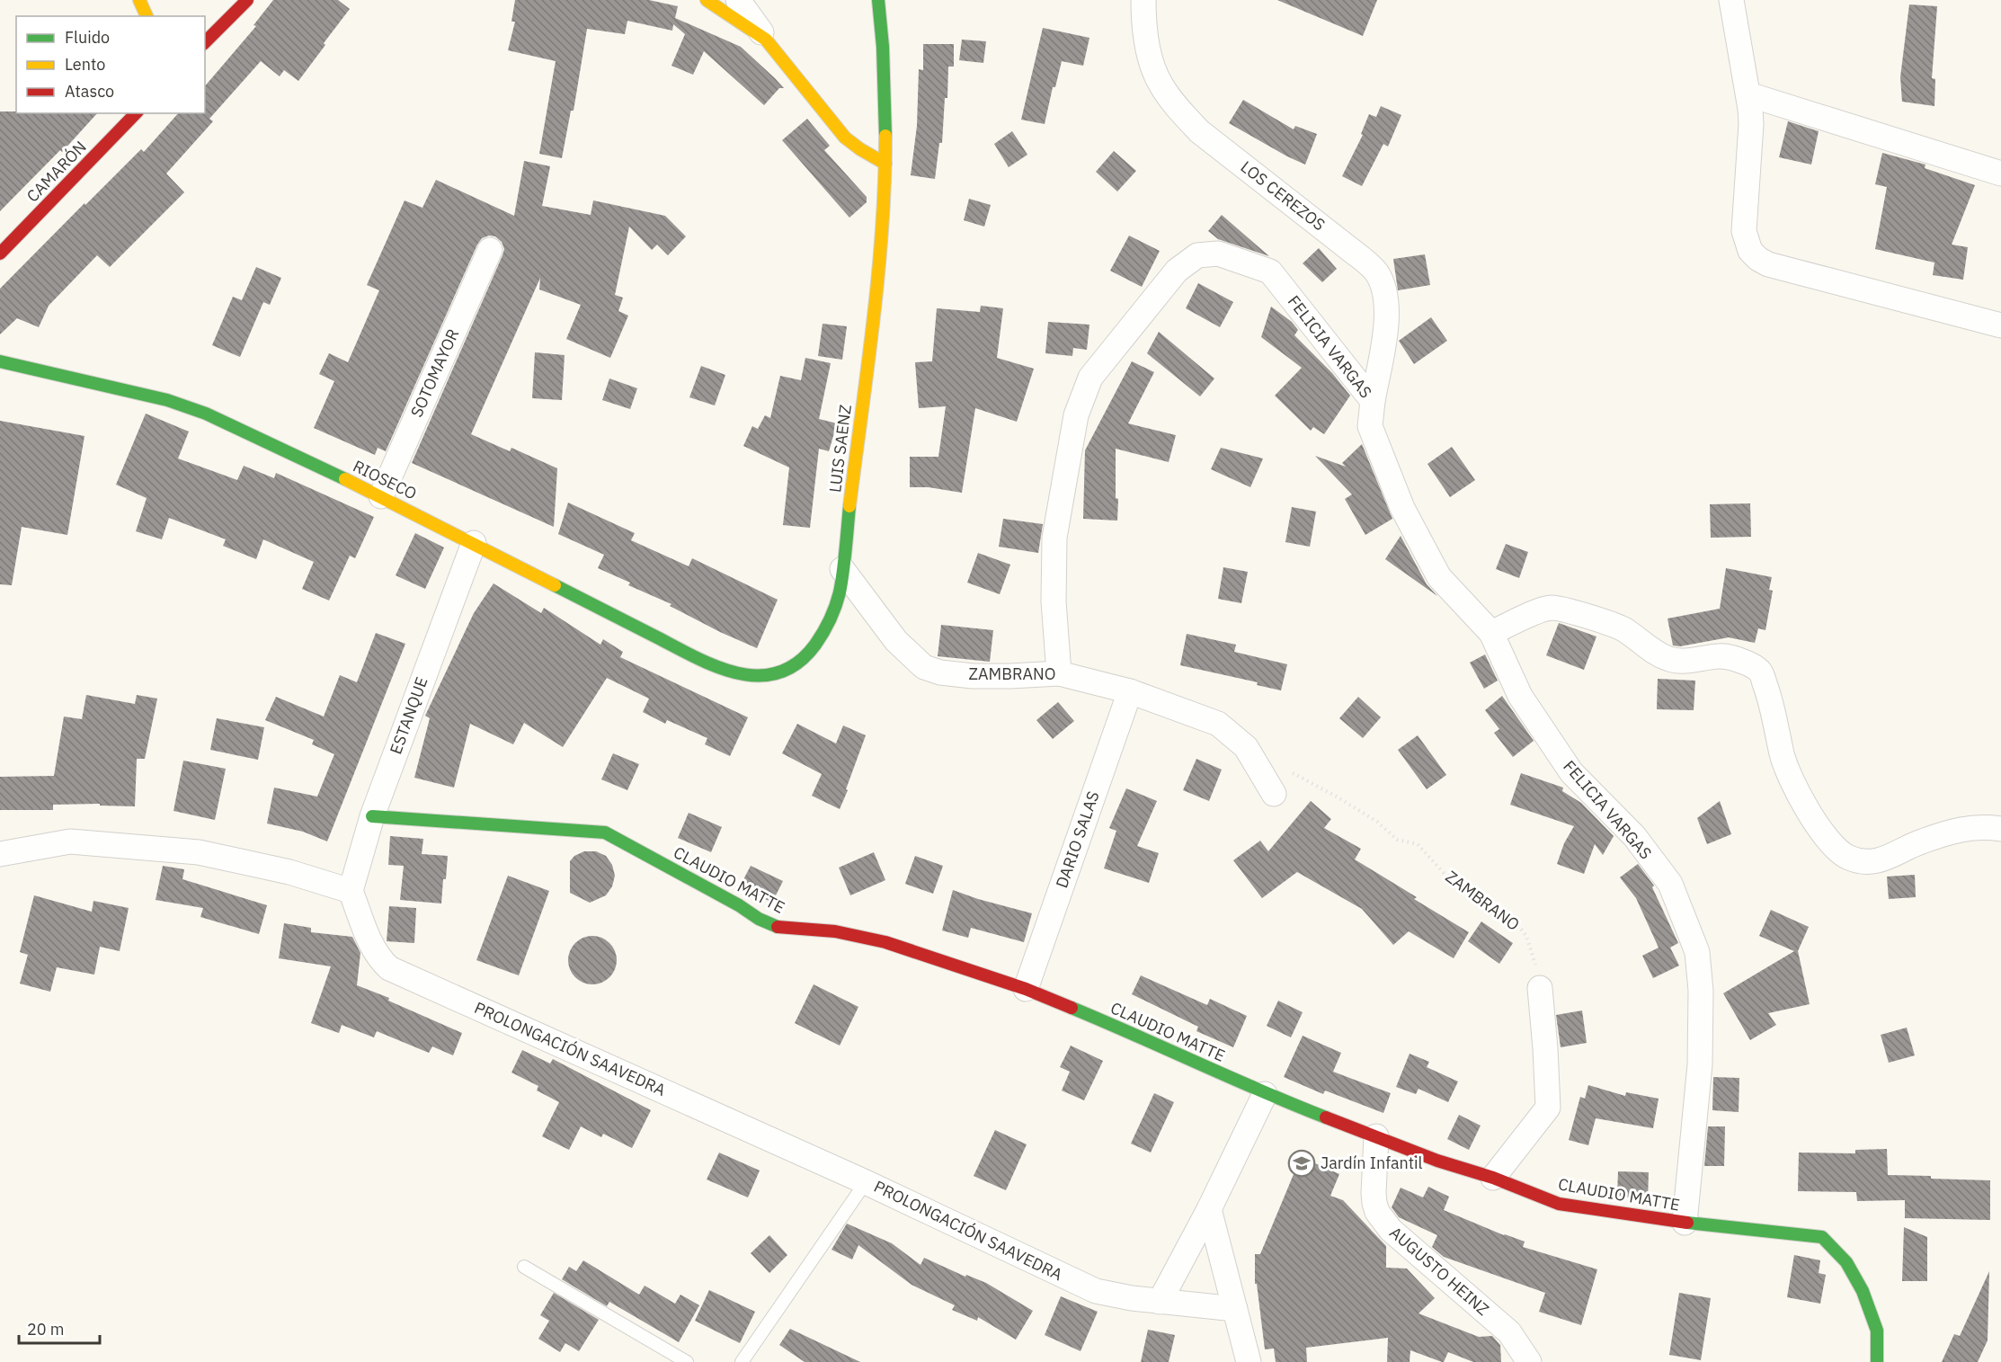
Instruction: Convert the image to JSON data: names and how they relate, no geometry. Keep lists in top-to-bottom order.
{
  "streets": {
    "street": [
      "CAMARÓN",
      "LOS CEREZOS",
      "FELICIA VARGAS",
      "SOTOMAYOR",
      "LUIS SAENZ",
      "RIOSECO",
      "ZAMBRANO",
      "ESTANQUE",
      "DARIO SALAS",
      "CLAUDIO MATTE",
      "PROLONGACIÓN SAAVEDRA",
      "AUGUSTO HEINZ"
    ]
  },
  "crossings": [
    ["LOS CEREZOS", "FELICIA VARGAS"],
    ["FELICIA VARGAS", "ZAMBRANO"],
    ["FELICIA VARGAS", "CLAUDIO MATTE"],
    ["SOTOMAYOR", "RIOSECO"],
    ["LUIS SAENZ", "RIOSECO"],
    ["LUIS SAENZ", "ZAMBRANO"],
    ["RIOSECO", "ESTANQUE"],
    ["ZAMBRANO", "DARIO SALAS"],
    ["ESTANQUE", "CLAUDIO MATTE"],
    ["ESTANQUE", "PROLONGACIÓN SAAVEDRA"],
    ["DARIO SALAS", "CLAUDIO MATTE"],
    ["CLAUDIO MATTE", "AUGUSTO HEINZ"]
  ],
  "places": {
    "school or university": ["Jardín Infantil"]
  },
  "legend": ["Fluido", "Lento", "Atasco"],
  "scale_bar": "20 m"
}
